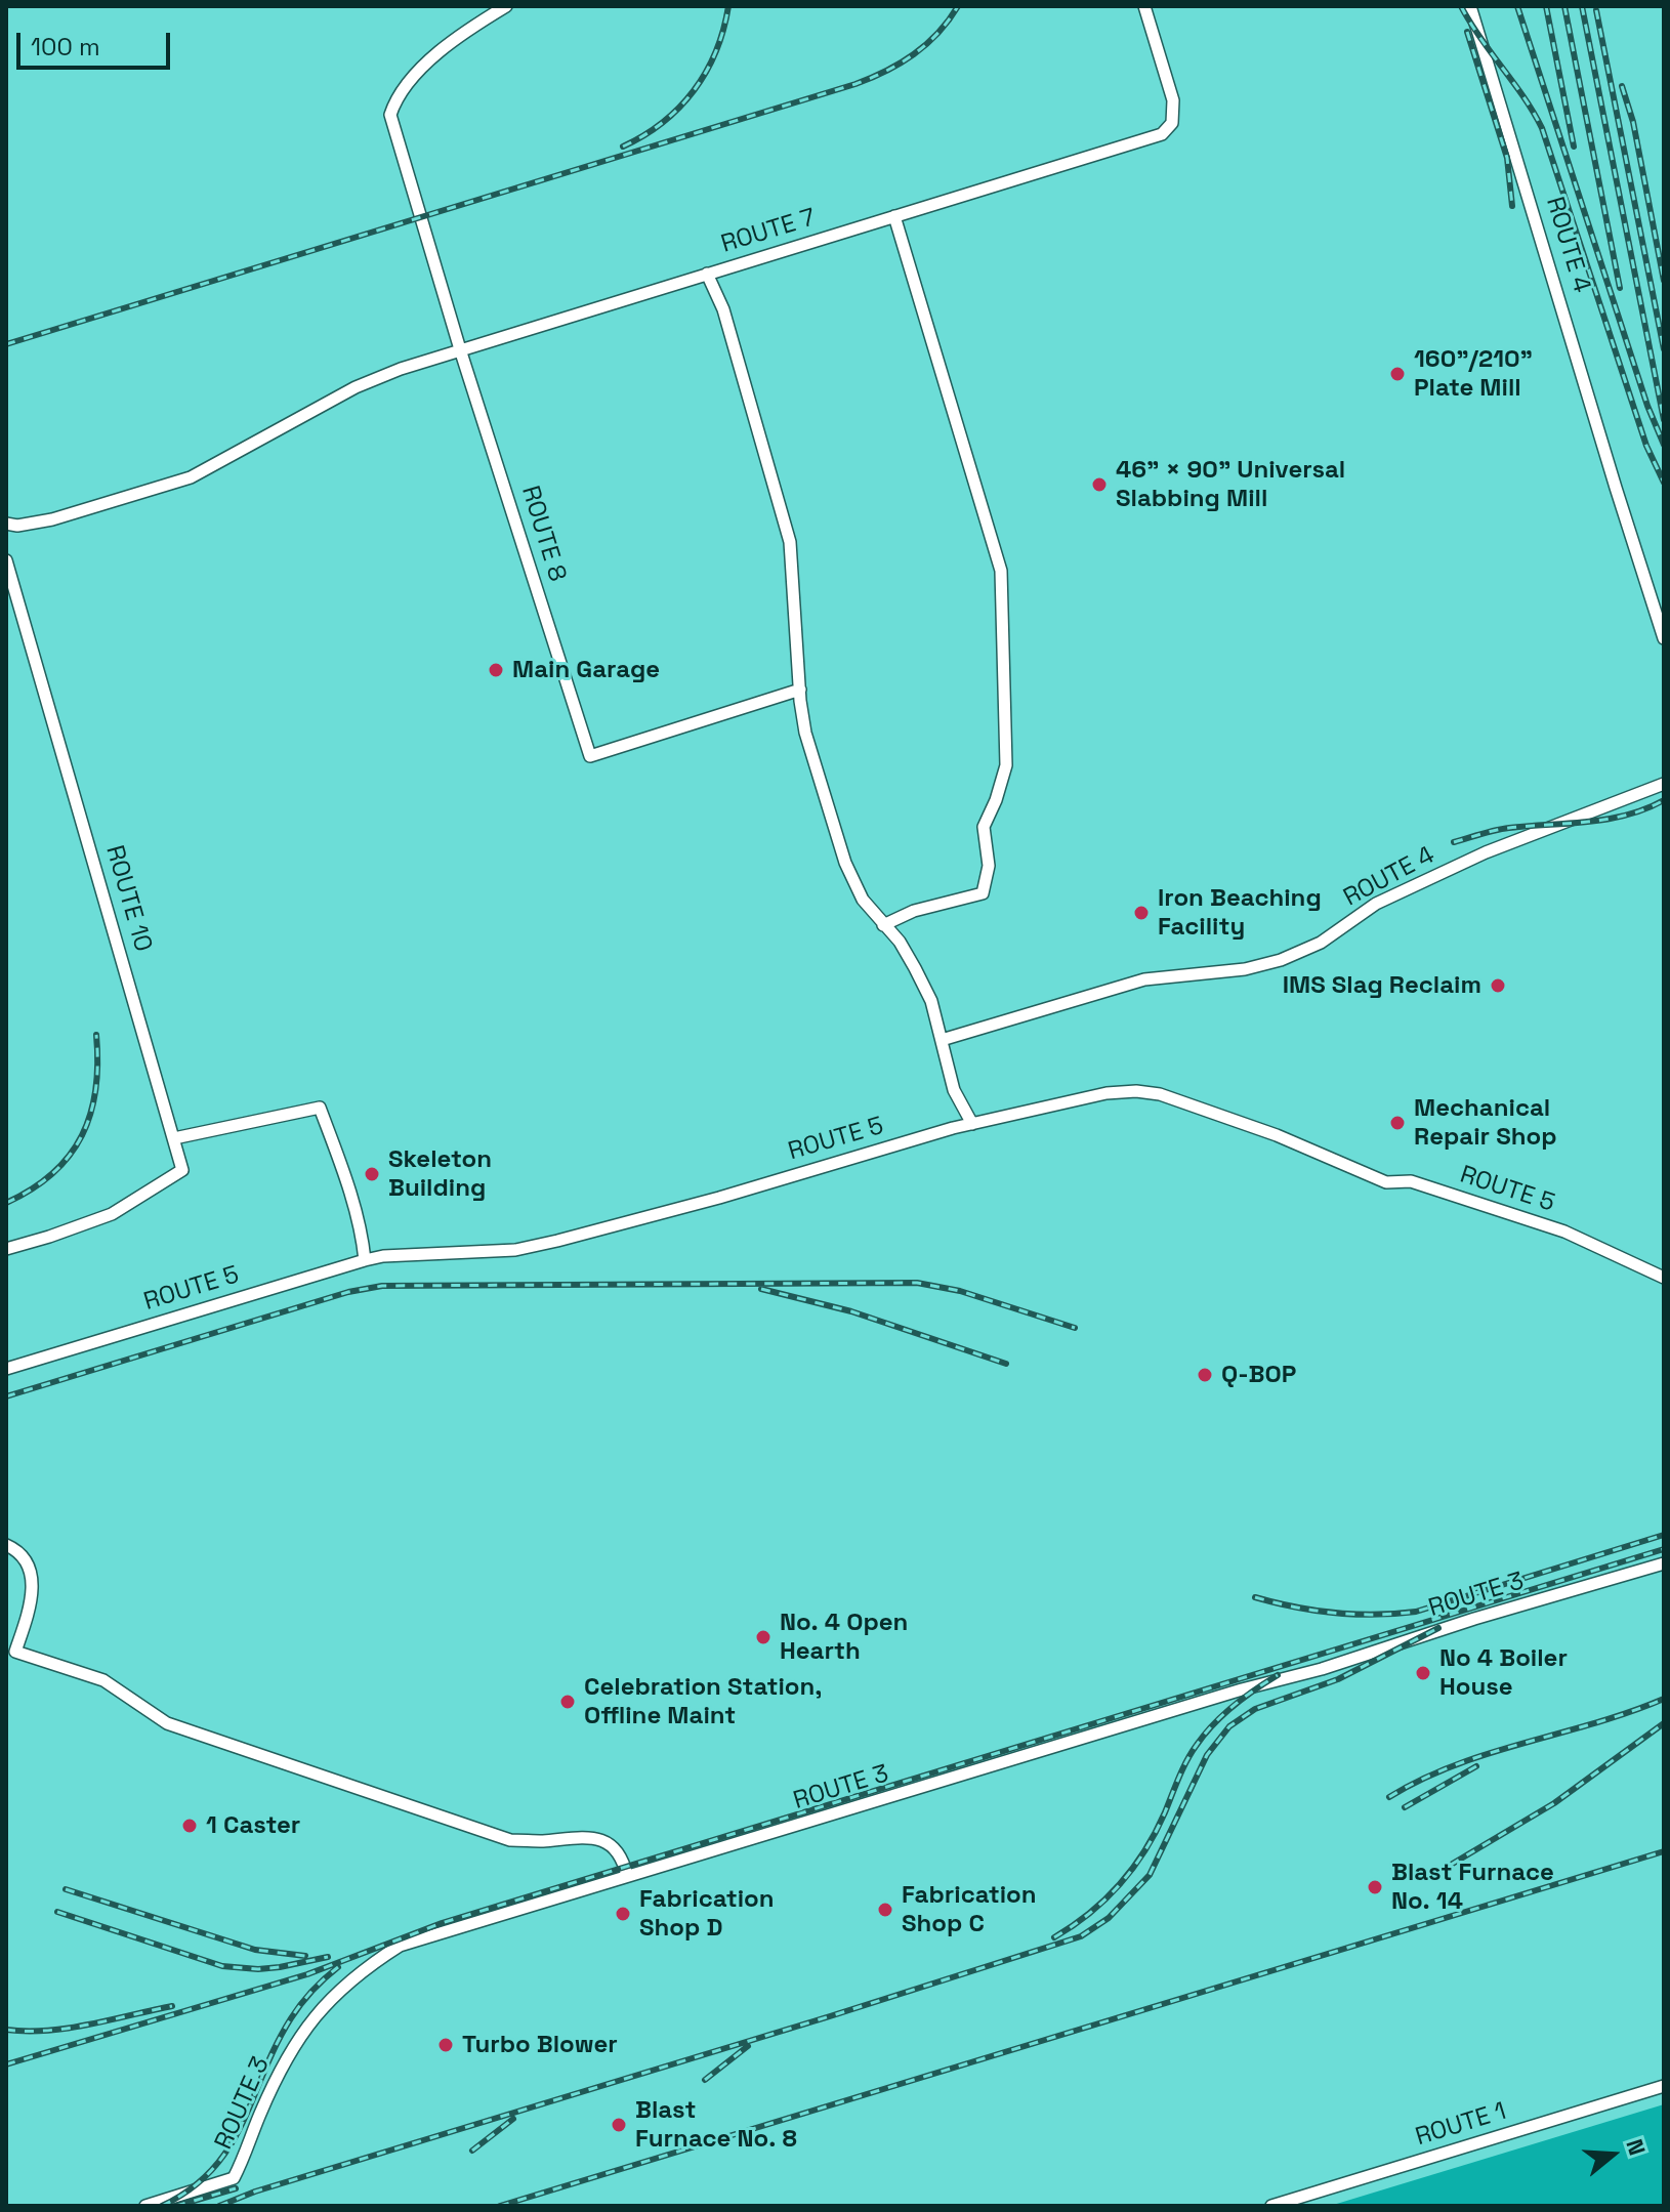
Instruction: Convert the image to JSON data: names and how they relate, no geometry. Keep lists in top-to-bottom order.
{
  "streets": {
    "street": [
      "ROUTE 7",
      "ROUTE 4",
      "ROUTE 8",
      "ROUTE 10",
      "ROUTE 5",
      "ROUTE 3",
      "ROUTE 1"
    ]
  },
  "crossings": [
    ["ROUTE 7", "ROUTE 8"]
  ],
  "places": [
    "160\"/210\" Plate Mill",
    "46\" × 90\" Universal Slabbing Mill",
    "Main Garage",
    "Iron Beaching Facility",
    "IMS Slag Reclaim",
    "Mechanical Repair Shop",
    "Skeleton Building",
    "Q-BOP",
    "No. 4 Open Hearth",
    "No 4 Boiler House",
    "Celebration Station, Offline Maint",
    "1 Caster",
    "Blast Furnace No. 14",
    "Fabrication Shop C",
    "Fabrication Shop D",
    "Turbo Blower",
    "Blast Furnace No. 8"
  ],
  "scale_bar": "100 m",
  "north": "right"
}
